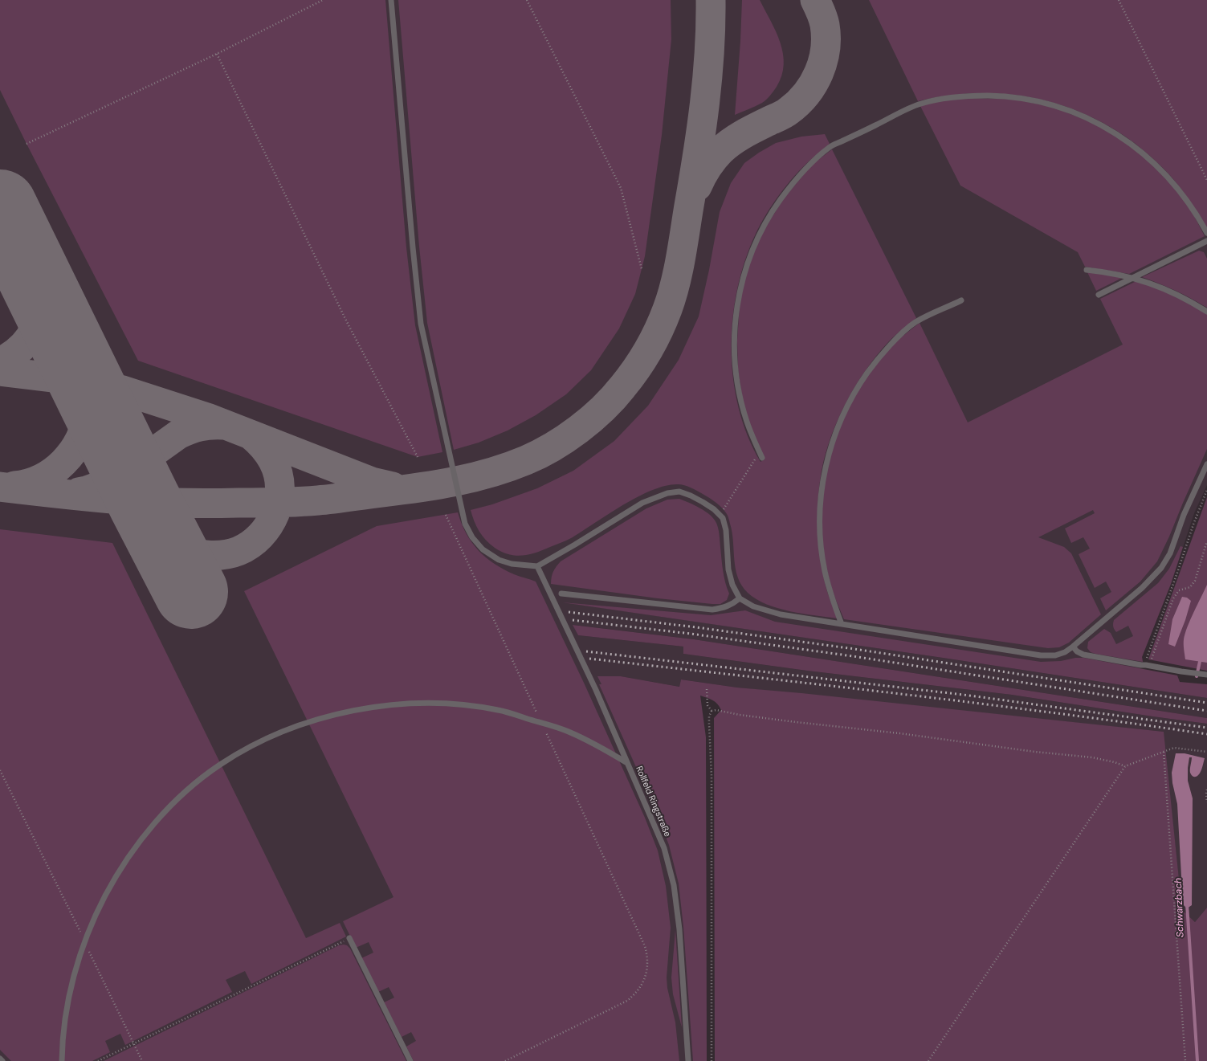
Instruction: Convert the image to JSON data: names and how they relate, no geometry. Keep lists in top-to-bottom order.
{
  "streets": {
    "lane": ["Rollfeld Ringstraße"]
  },
  "water": ["Schwarzbach"]
}
